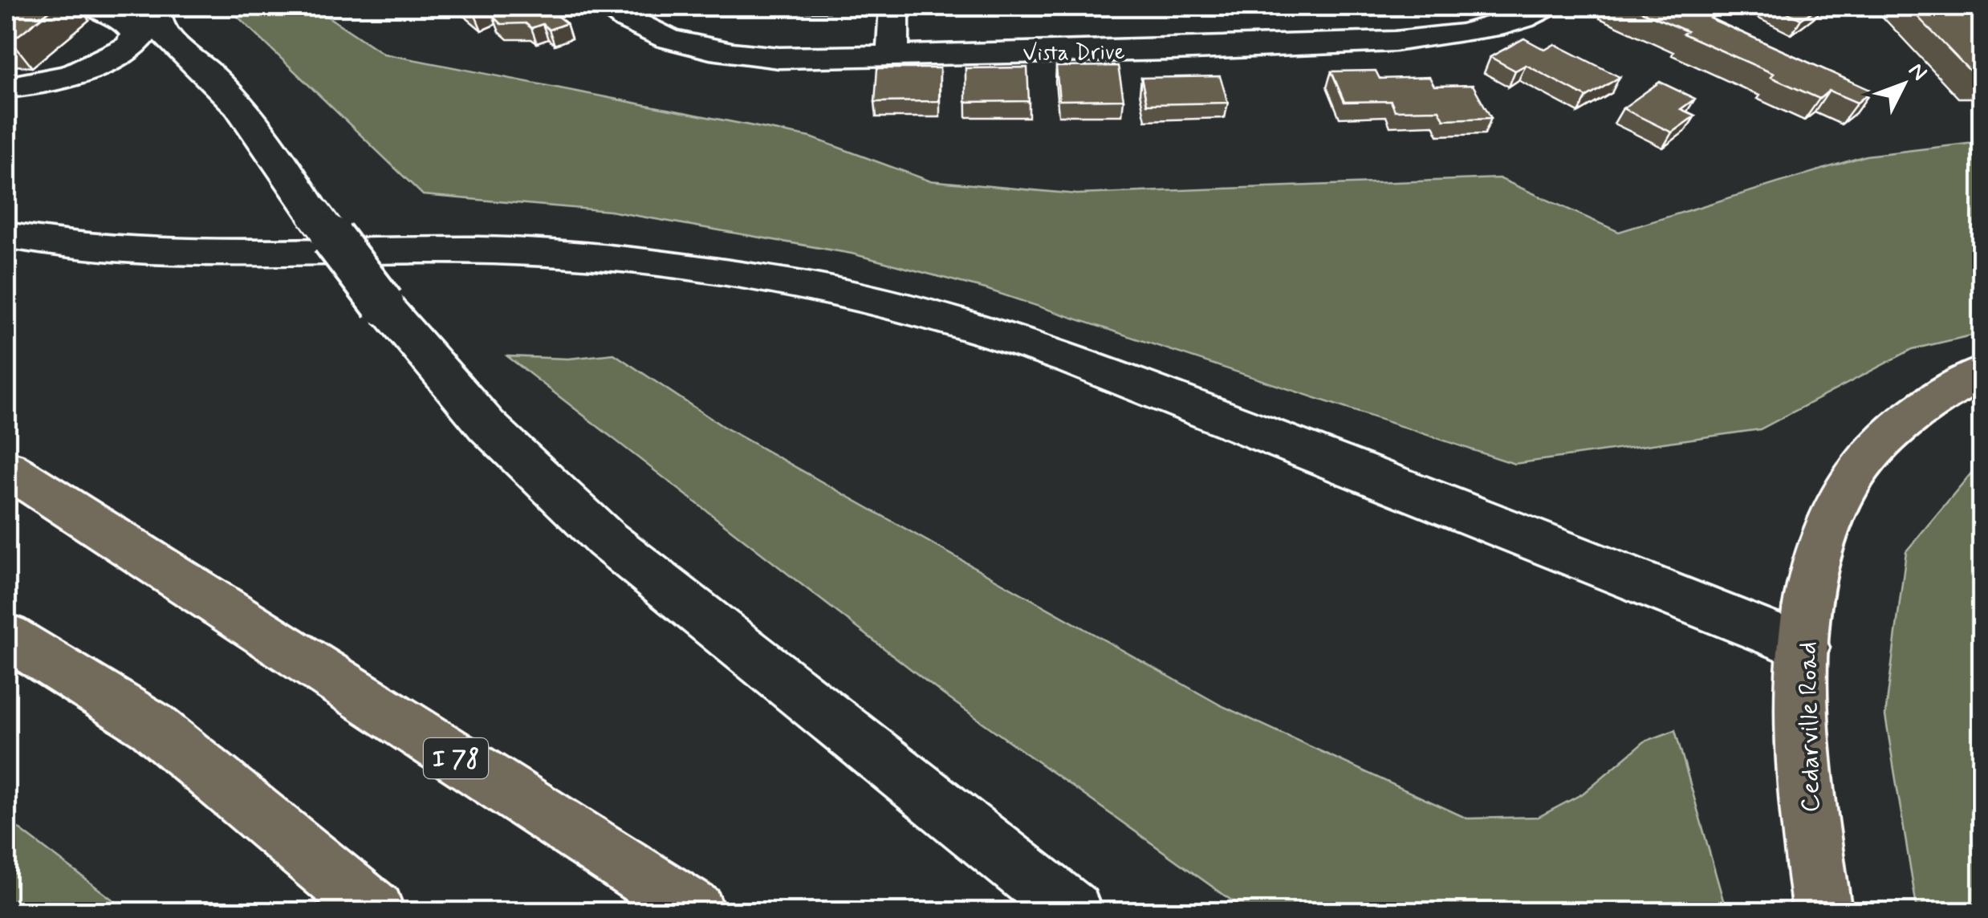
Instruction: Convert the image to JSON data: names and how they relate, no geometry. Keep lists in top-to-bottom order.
{
  "streets": {
    "main road": ["Cedarville Road", "I 78"],
    "street": ["Vista Drive"]
  },
  "north": "top right"
}
